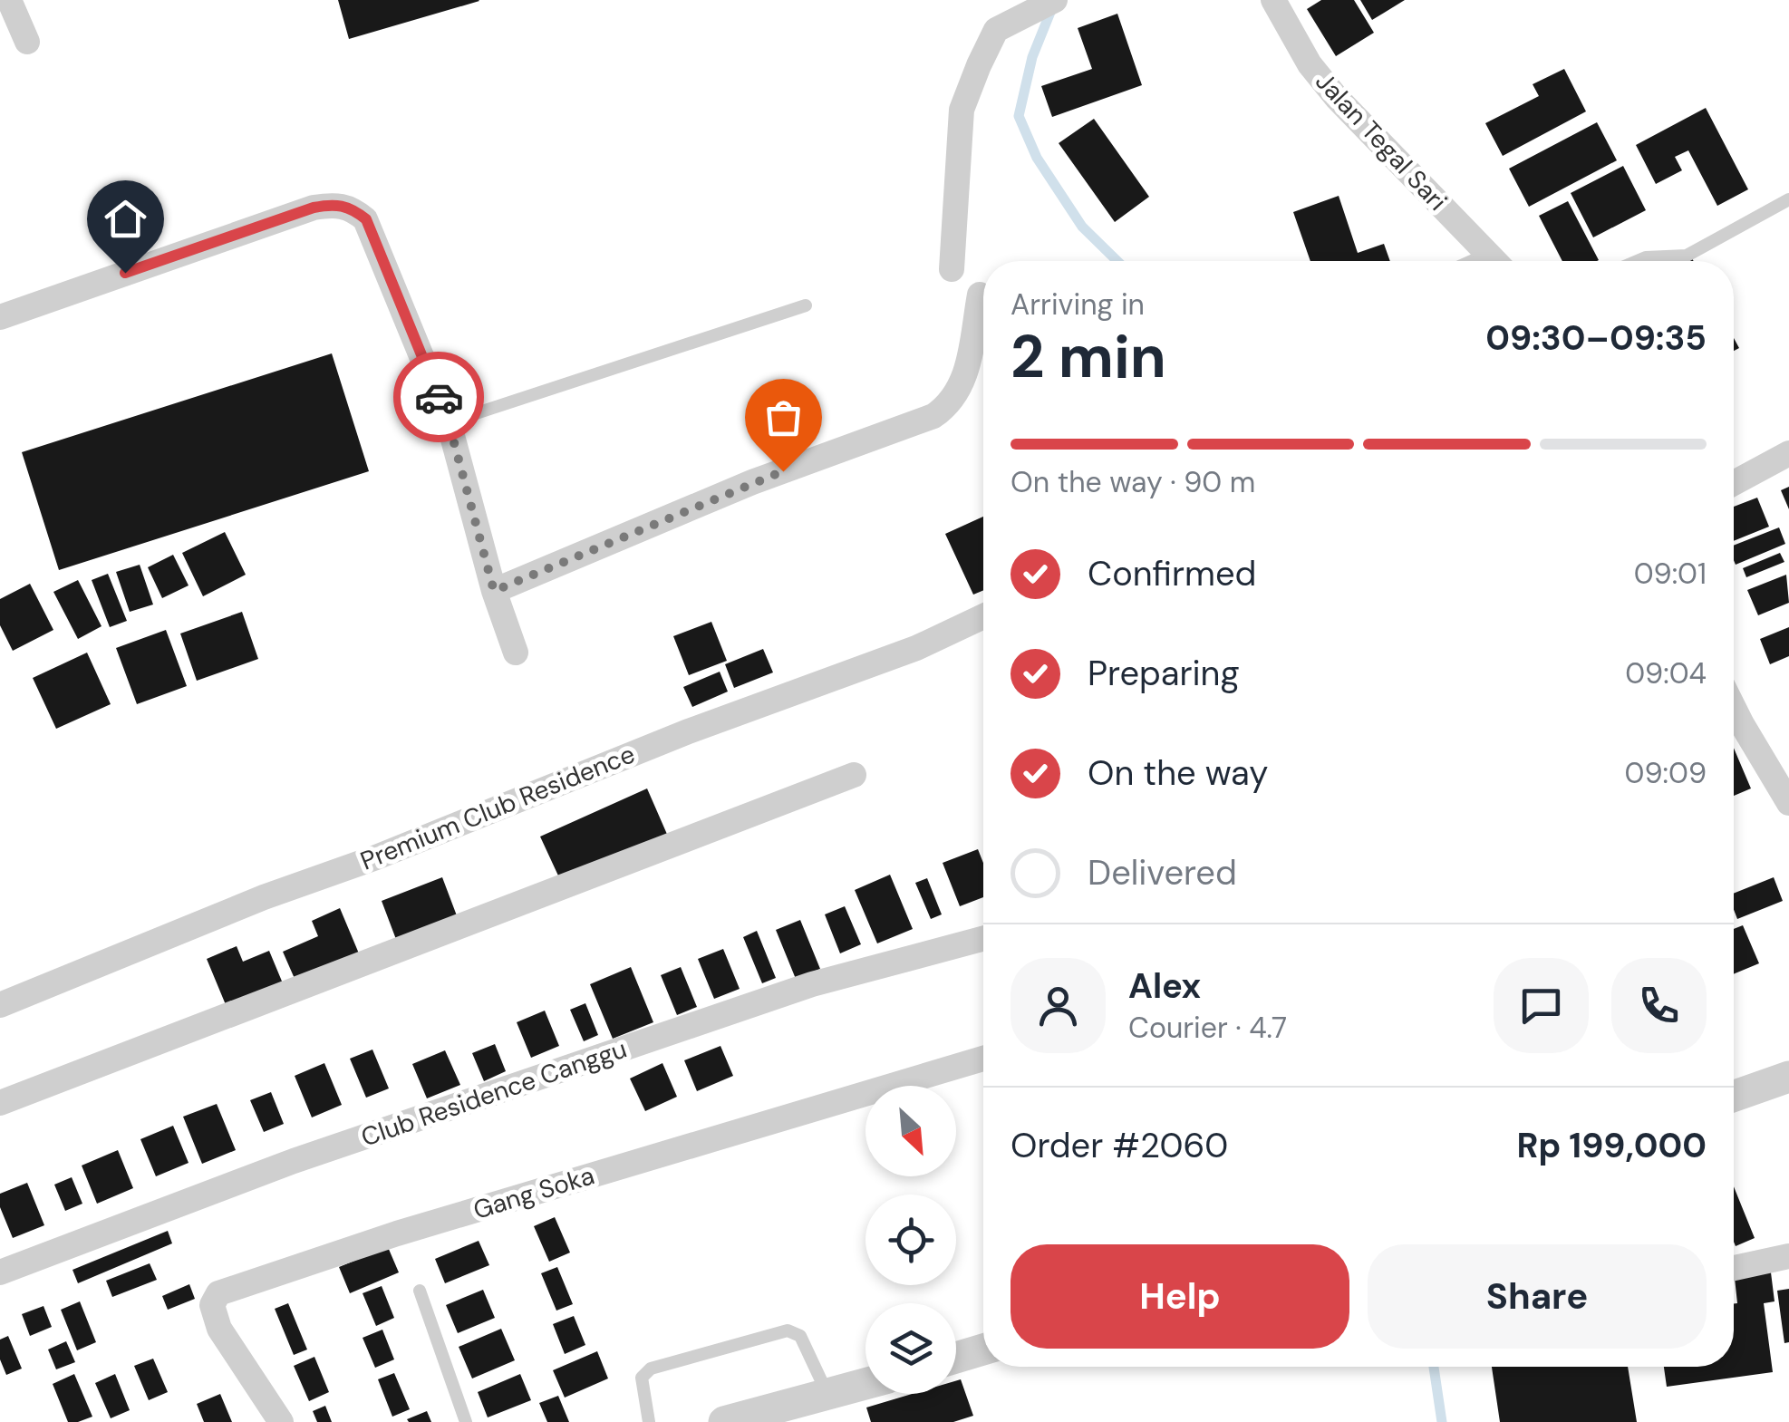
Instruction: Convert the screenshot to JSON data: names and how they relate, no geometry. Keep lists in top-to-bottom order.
{
  "streets": {
    "street": [
      "Jalan Tegal Sari",
      "Premium Club Residence",
      "Club Residence Canggu",
      "Gang Soka"
    ]
  },
  "north": "bottom right",
  "page": {
    "heading": ["2 min", "Arriving in", "09:30–09:35"],
    "panel": [
      "Alex",
      "Courier · 4.7",
      "Order #2060",
      "Rp 199,000"
    ],
    "bar": "On the way · 90 m",
    "list": [
      ["Confirmed", "09:01"],
      ["Preparing", "09:04"],
      ["On the way", "09:09"],
      "Delivered"
    ],
    "buttons": ["Help", "Share"]
  }
}
